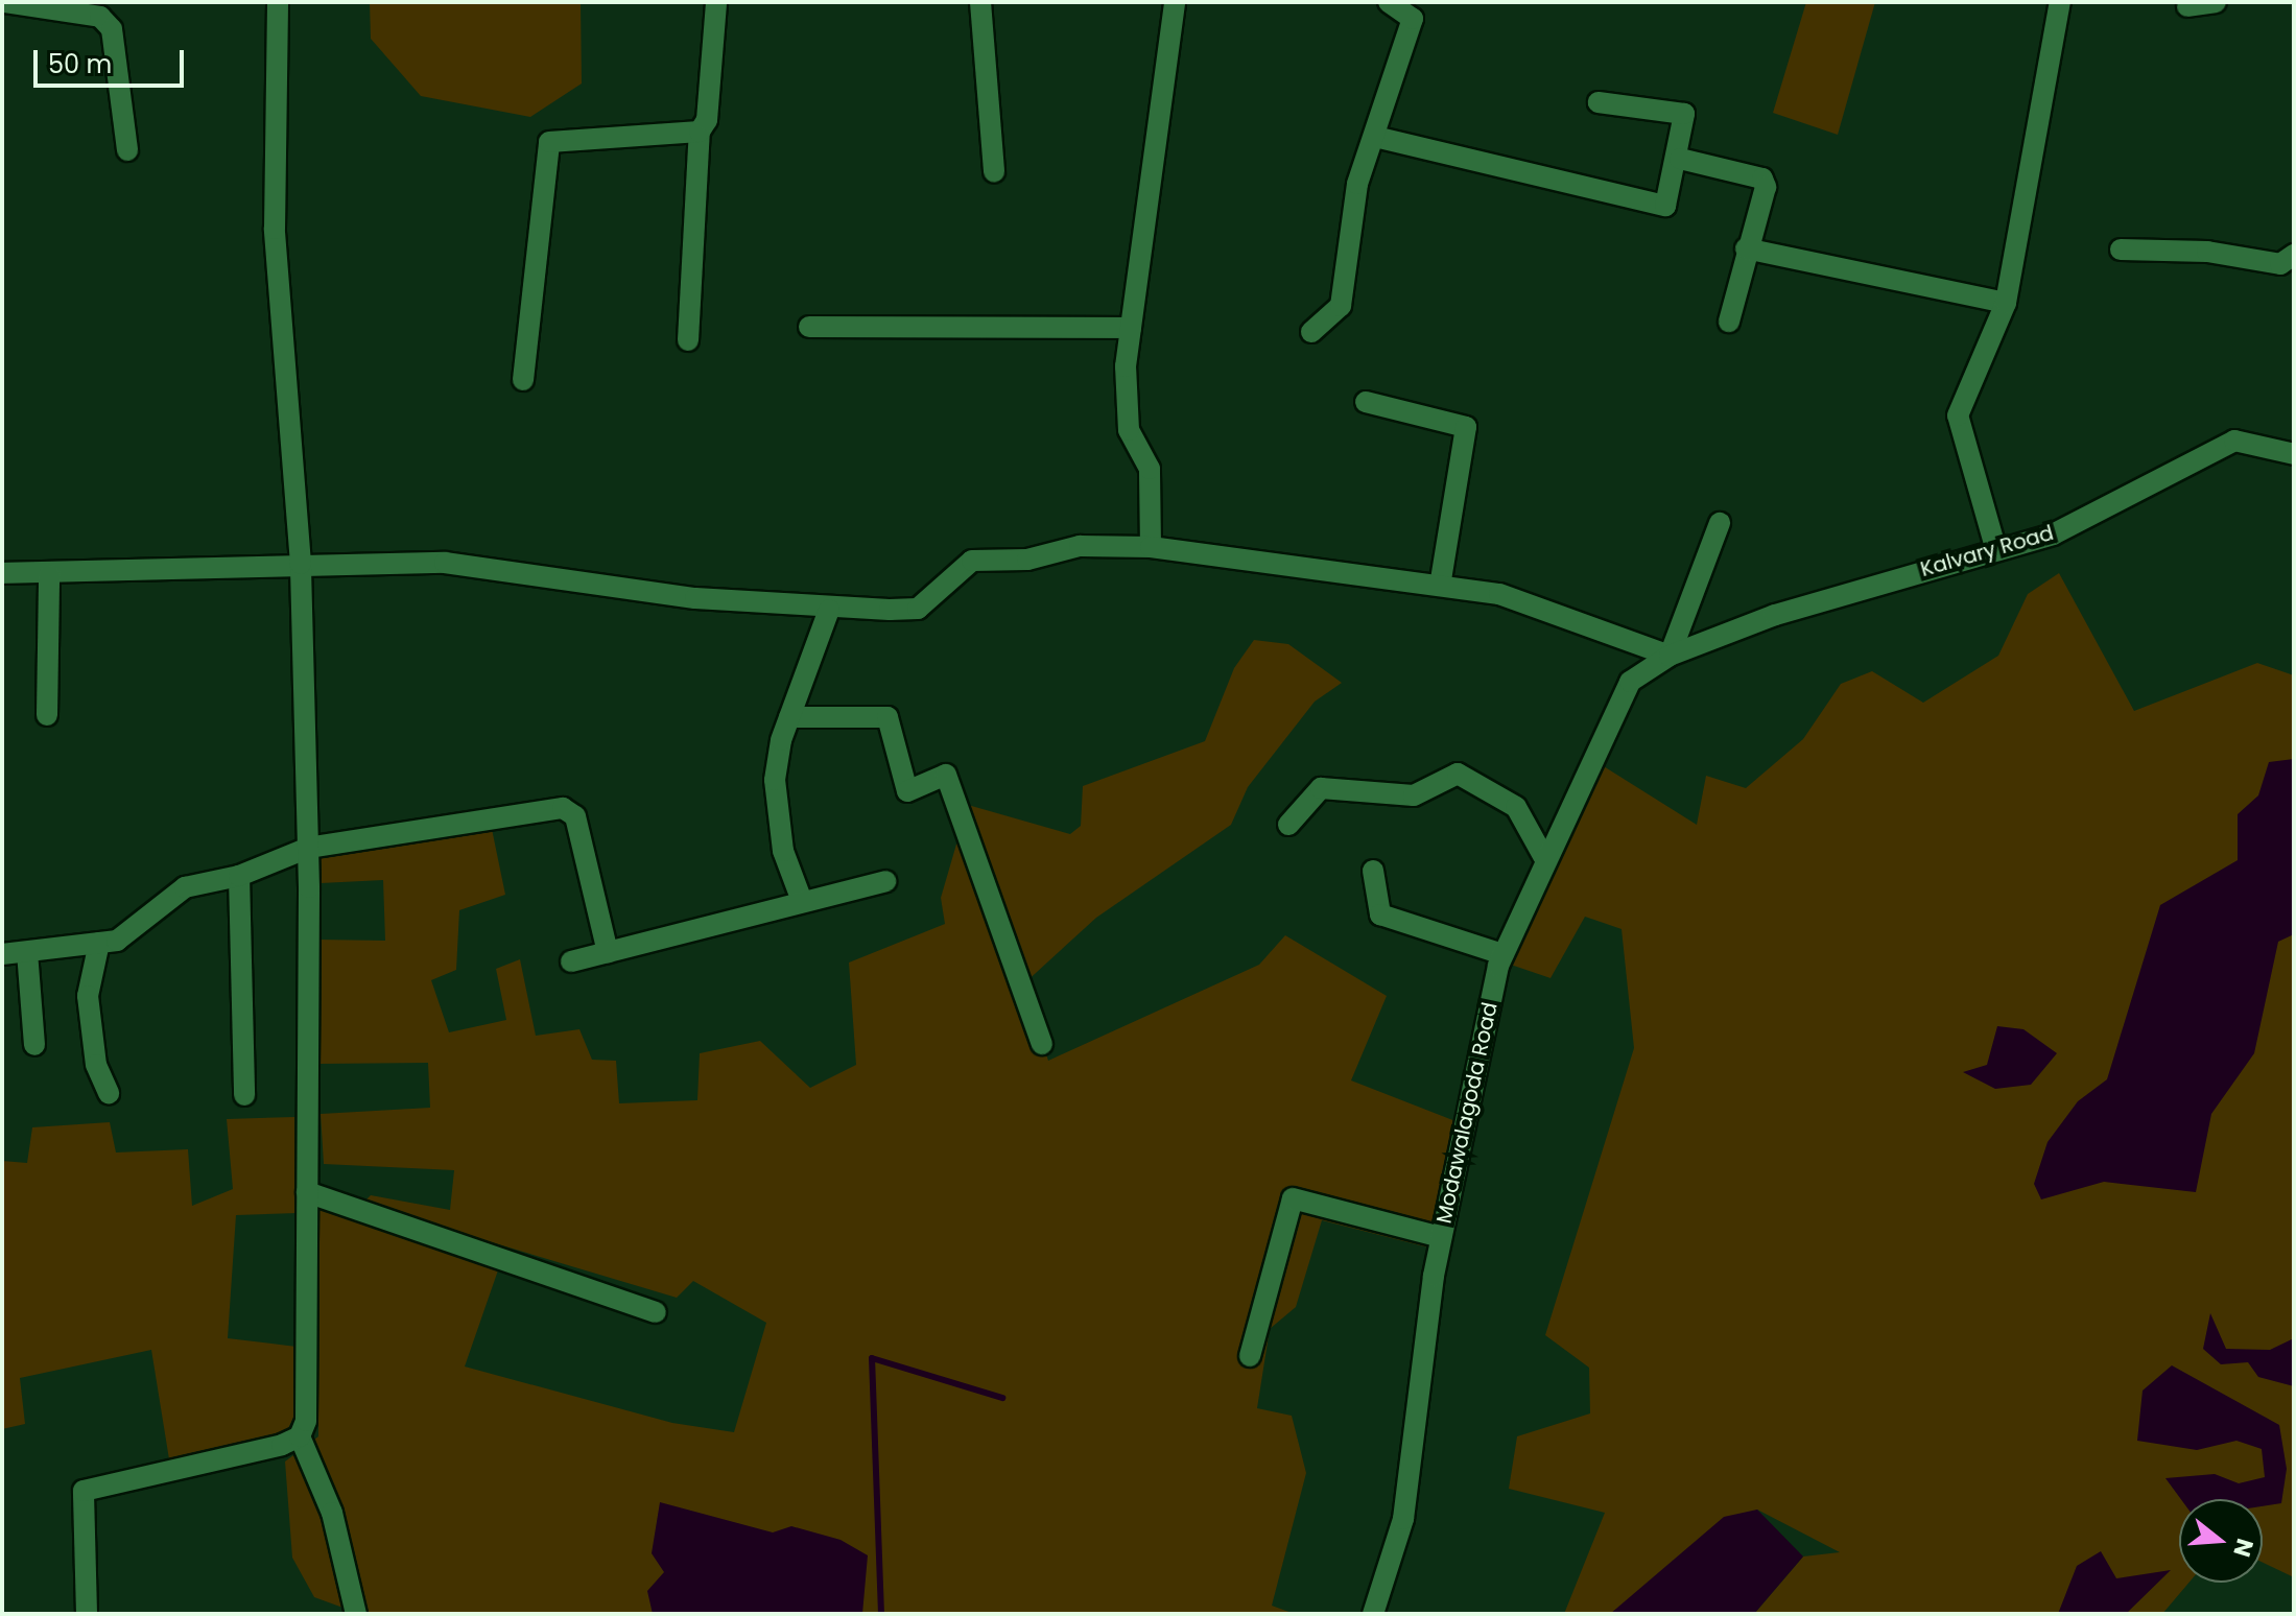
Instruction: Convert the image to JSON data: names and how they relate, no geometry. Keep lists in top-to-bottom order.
{
  "streets": {
    "street": ["Kalvary Road", "Modawalagoda Road"]
  },
  "crossings": [
    ["Kalvary Road", "Modawalagoda Road"]
  ],
  "scale_bar": "50 m",
  "north": "right"
}
